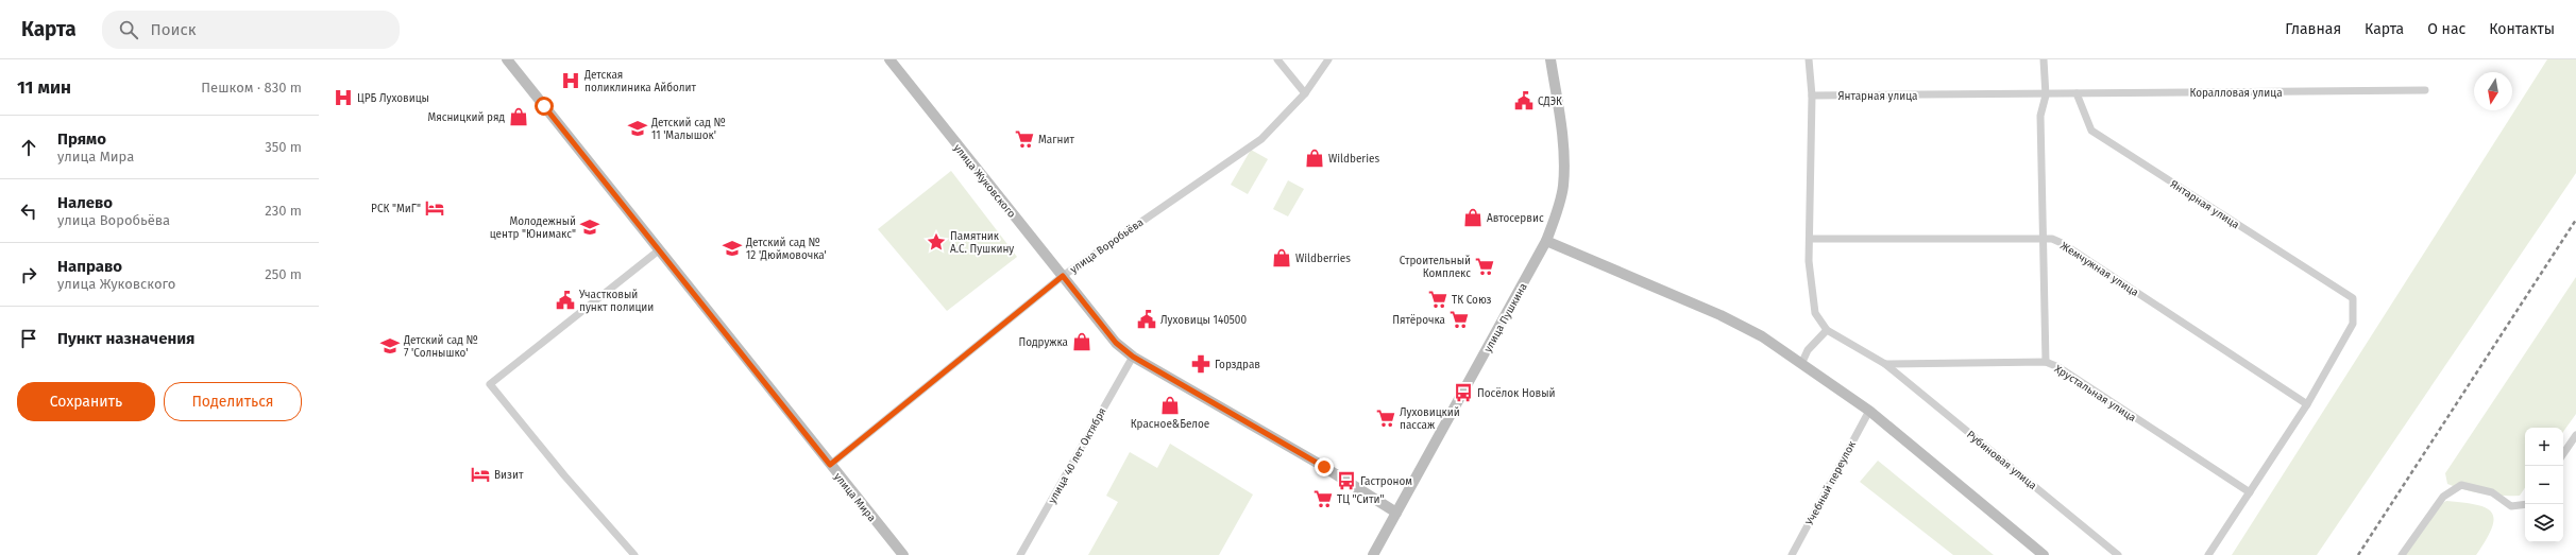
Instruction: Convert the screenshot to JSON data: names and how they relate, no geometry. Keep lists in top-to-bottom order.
{
  "streets": {
    "street": [
      "Коралловая улица",
      "Янтарная улица",
      "улица Жуковского",
      "улица Воробьёва",
      "Жемчужная улица",
      "улица Пушкина",
      "Хрустальная улица",
      "улица 40 лет Октября",
      "Рубиновая улица",
      "Учебный переулок",
      "улица Мира"
    ]
  },
  "crossings": [
    ["Коралловая улица", "Янтарная улица"],
    ["Янтарная улица", "Жемчужная улица"],
    ["улица Жуковского", "улица Воробьёва"],
    ["улица Жуковского", "улица Пушкина"],
    ["улица Жуковского", "улица 40 лет Октября"],
    ["улица Воробьёва", "улица Мира"],
    ["Хрустальная улица", "Рубиновая улица"]
  ],
  "places": {
    "hospital": ["Детская поликлиника Айболит", "ЦРБ Луховицы"],
    "public building": ["СДЭК", "Участковый пункт полиции", "Луховицы 140500"],
    "shop": [
      "Мясницкий ряд",
      "Wildberies",
      "Автосервис",
      "Wildberries",
      "Подружка",
      "Красное&Белое"
    ],
    "school or university": [
      "Детский сад № 11 'Малышок'",
      "Молодежный центр \"Юнимакс\"",
      "Детский сад № 12 'Дюймовочка'",
      "Детский сад № 7 'Солнышко'"
    ],
    "supermarket": [
      "Магнит",
      "Строительный Комплекс",
      "ТК Союз",
      "Пятёрочка",
      "Луховицкий пассаж",
      "ТЦ \"Сити\""
    ],
    "hotel": ["РСК \"МиГ\"", "Визит"],
    "place": ["Памятник А.С. Пушкину"],
    "pharmacy": ["Горздрав"],
    "bus stop": ["Посёлок Новый", "Гастроном"]
  },
  "north": "bottom",
  "page": {
    "header": "Карта",
    "search": "Поиск",
    "nav": [
      "Главная",
      "Карта",
      "О нас",
      "Контакты"
    ],
    "heading": ["11 мин", "Пешком · 830 m"],
    "list": [
      ["Прямо", "улица Мира", "350 m"],
      ["Налево", "улица Воробьёва", "230 m"],
      ["Направо", "улица Жуковского", "250 m"],
      "Пункт назначения"
    ],
    "buttons": ["Сохранить", "Поделиться"],
    "map_buttons": ["+", "−"]
  }
}
